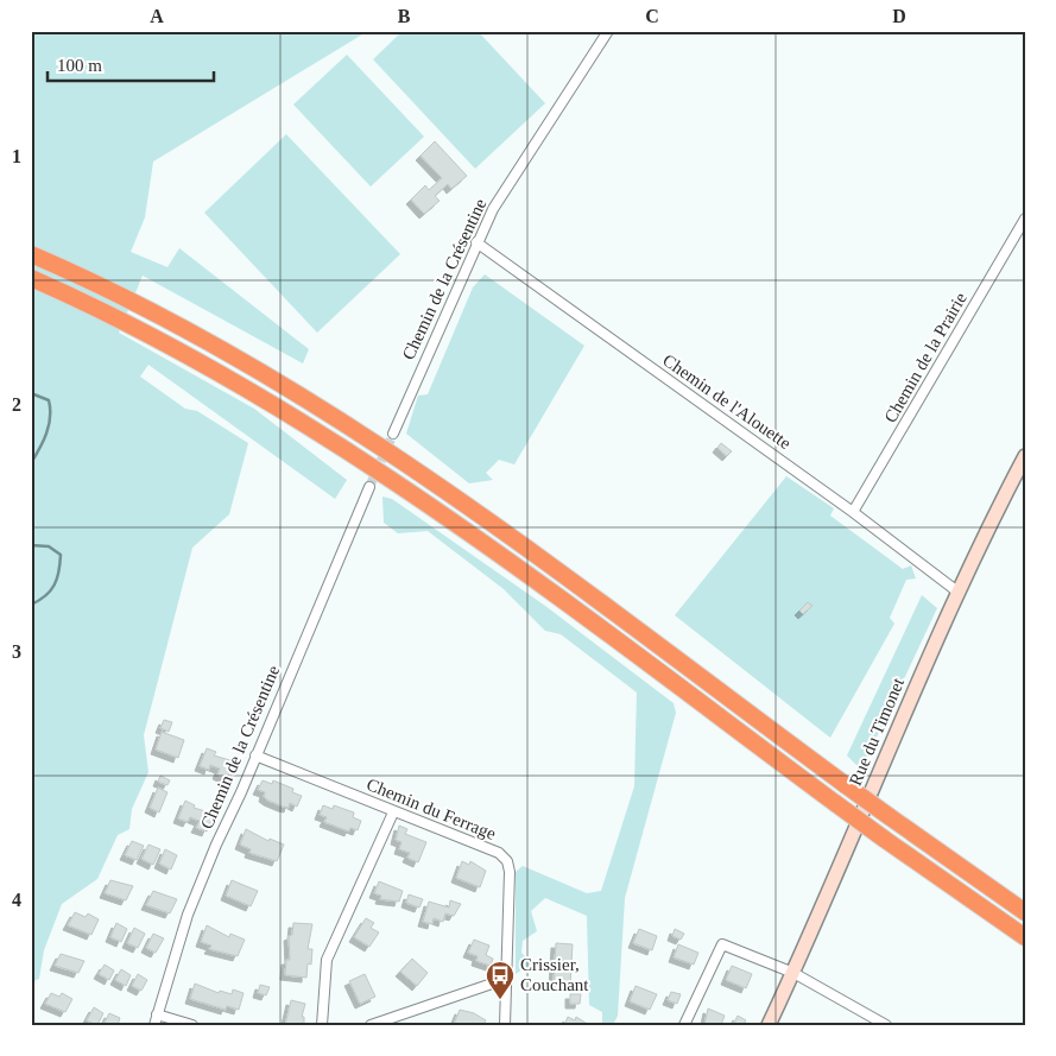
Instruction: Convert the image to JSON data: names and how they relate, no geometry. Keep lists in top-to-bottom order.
{
  "streets": {
    "main road": ["Rue du Timonet"],
    "street": [
      "Chemin de la Crésentine",
      "Chemin de la Prairie",
      "Chemin de l'Alouette",
      "Chemin du Ferrage"
    ]
  },
  "crossings": [
    ["Chemin de la Crésentine", "Chemin de l'Alouette"],
    ["Chemin de la Crésentine", "Chemin du Ferrage"],
    ["Chemin de la Prairie", "Chemin de l'Alouette"],
    ["Chemin de l'Alouette", "Rue du Timonet"]
  ],
  "places": {
    "bus stop": ["Crissier, Couchant"]
  },
  "scale_bar": "100 m",
  "grid": {
    "columns": [
      "A",
      "B",
      "C",
      "D"
    ],
    "rows": [
      "1",
      "2",
      "3",
      "4"
    ]
  }
}
